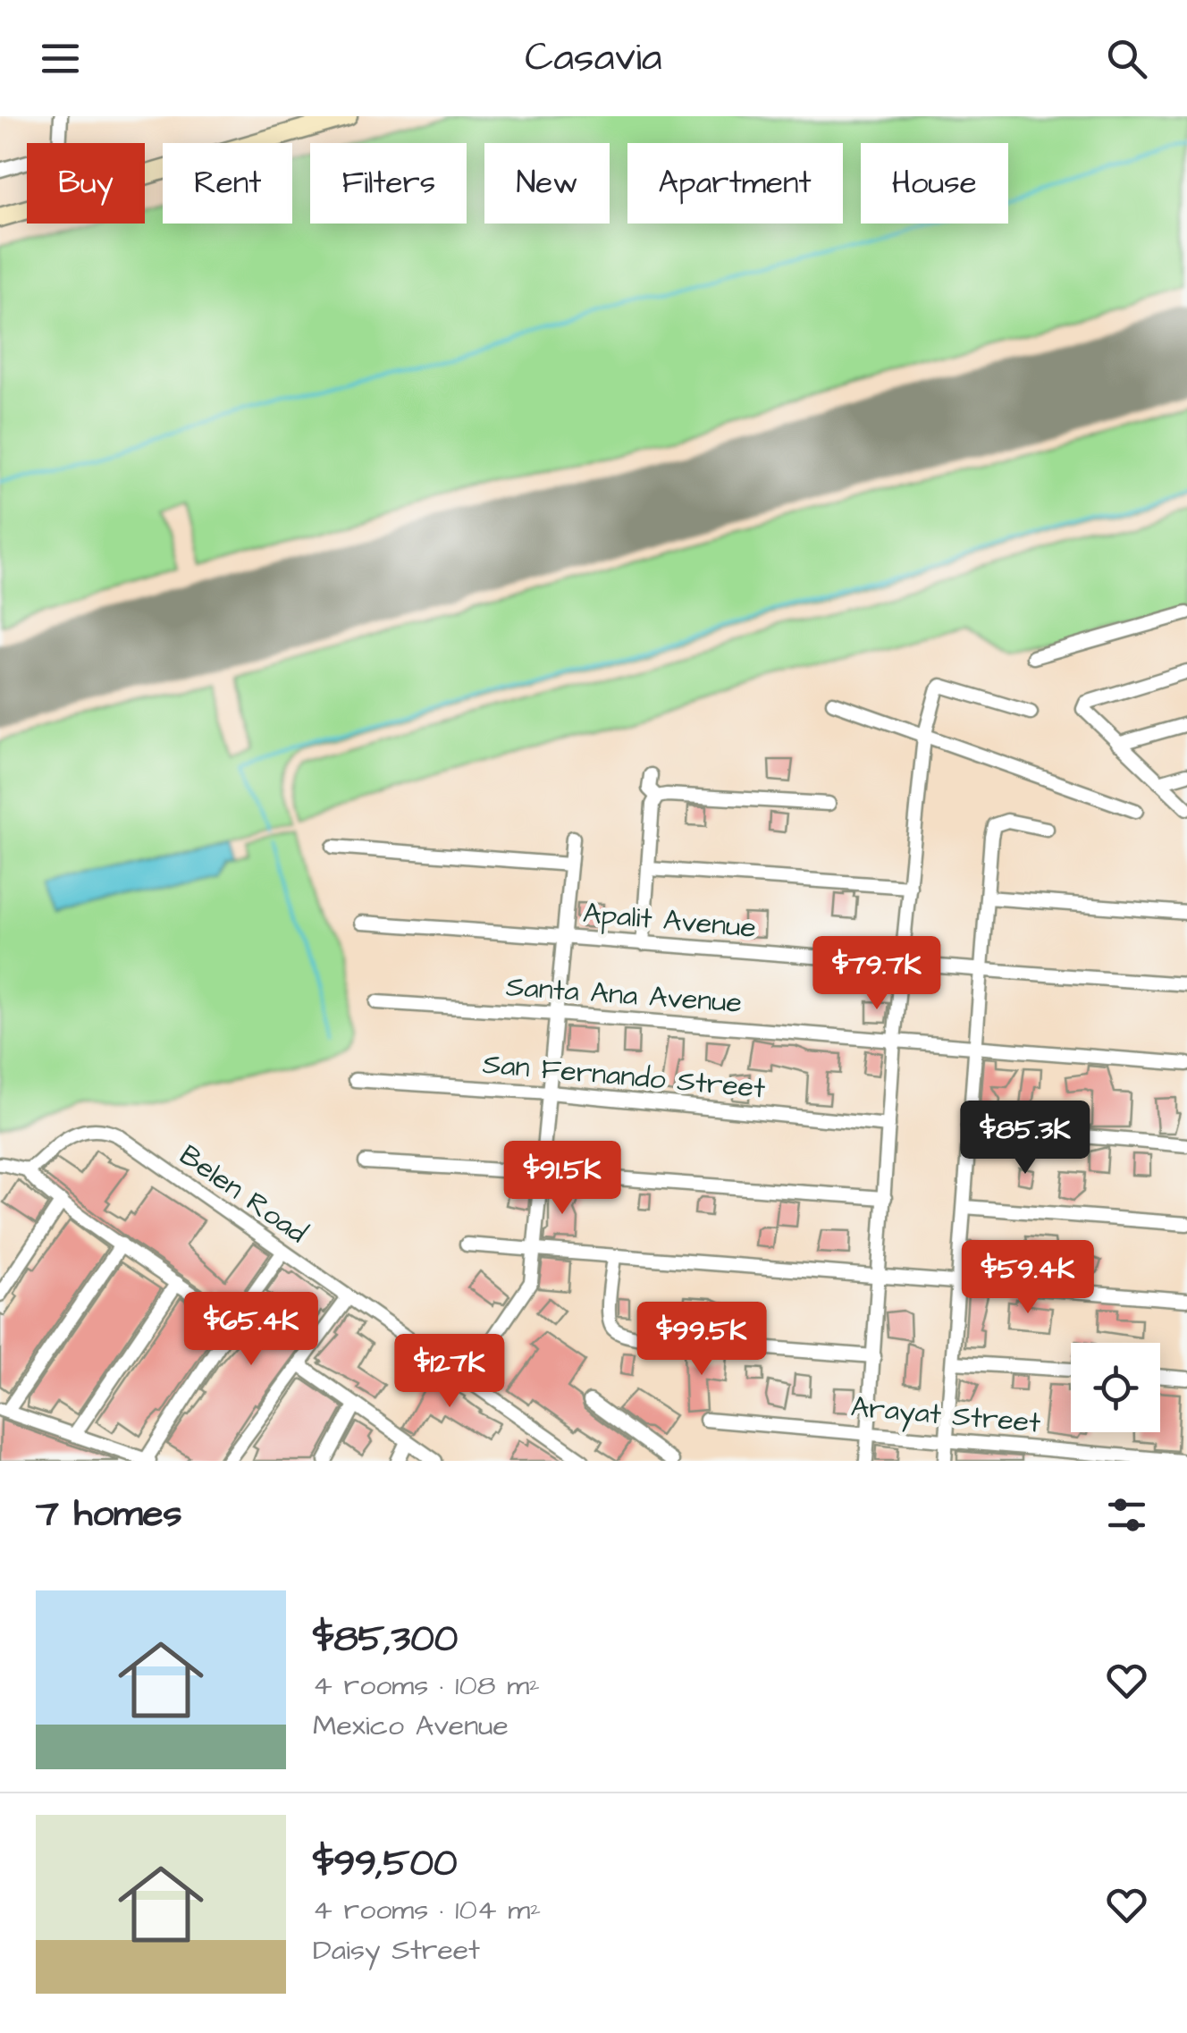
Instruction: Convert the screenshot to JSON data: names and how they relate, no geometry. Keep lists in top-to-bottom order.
{
  "streets": {
    "street": [
      "Apalit Avenue",
      "Santa Ana Avenue",
      "San Fernando Street",
      "Belen Road",
      "Arayat Street"
    ]
  },
  "page": {
    "header": "Casavia",
    "chip": [
      "Buy",
      "Rent",
      "Filters",
      "New",
      "Apartment",
      "House"
    ],
    "price": [
      "$79.7K",
      "$85.3K",
      "$91.5K",
      "$59.4K",
      "$65.4K",
      "$99.5K",
      "$127K"
    ],
    "heading": "7 homes",
    "list": [
      {
        "name": "$85,300",
        "note": "4 rooms · 108 m² · Mexico Avenue"
      },
      {
        "name": "$99,500",
        "note": "4 rooms · 104 m² · Daisy Street"
      }
    ]
  }
}
